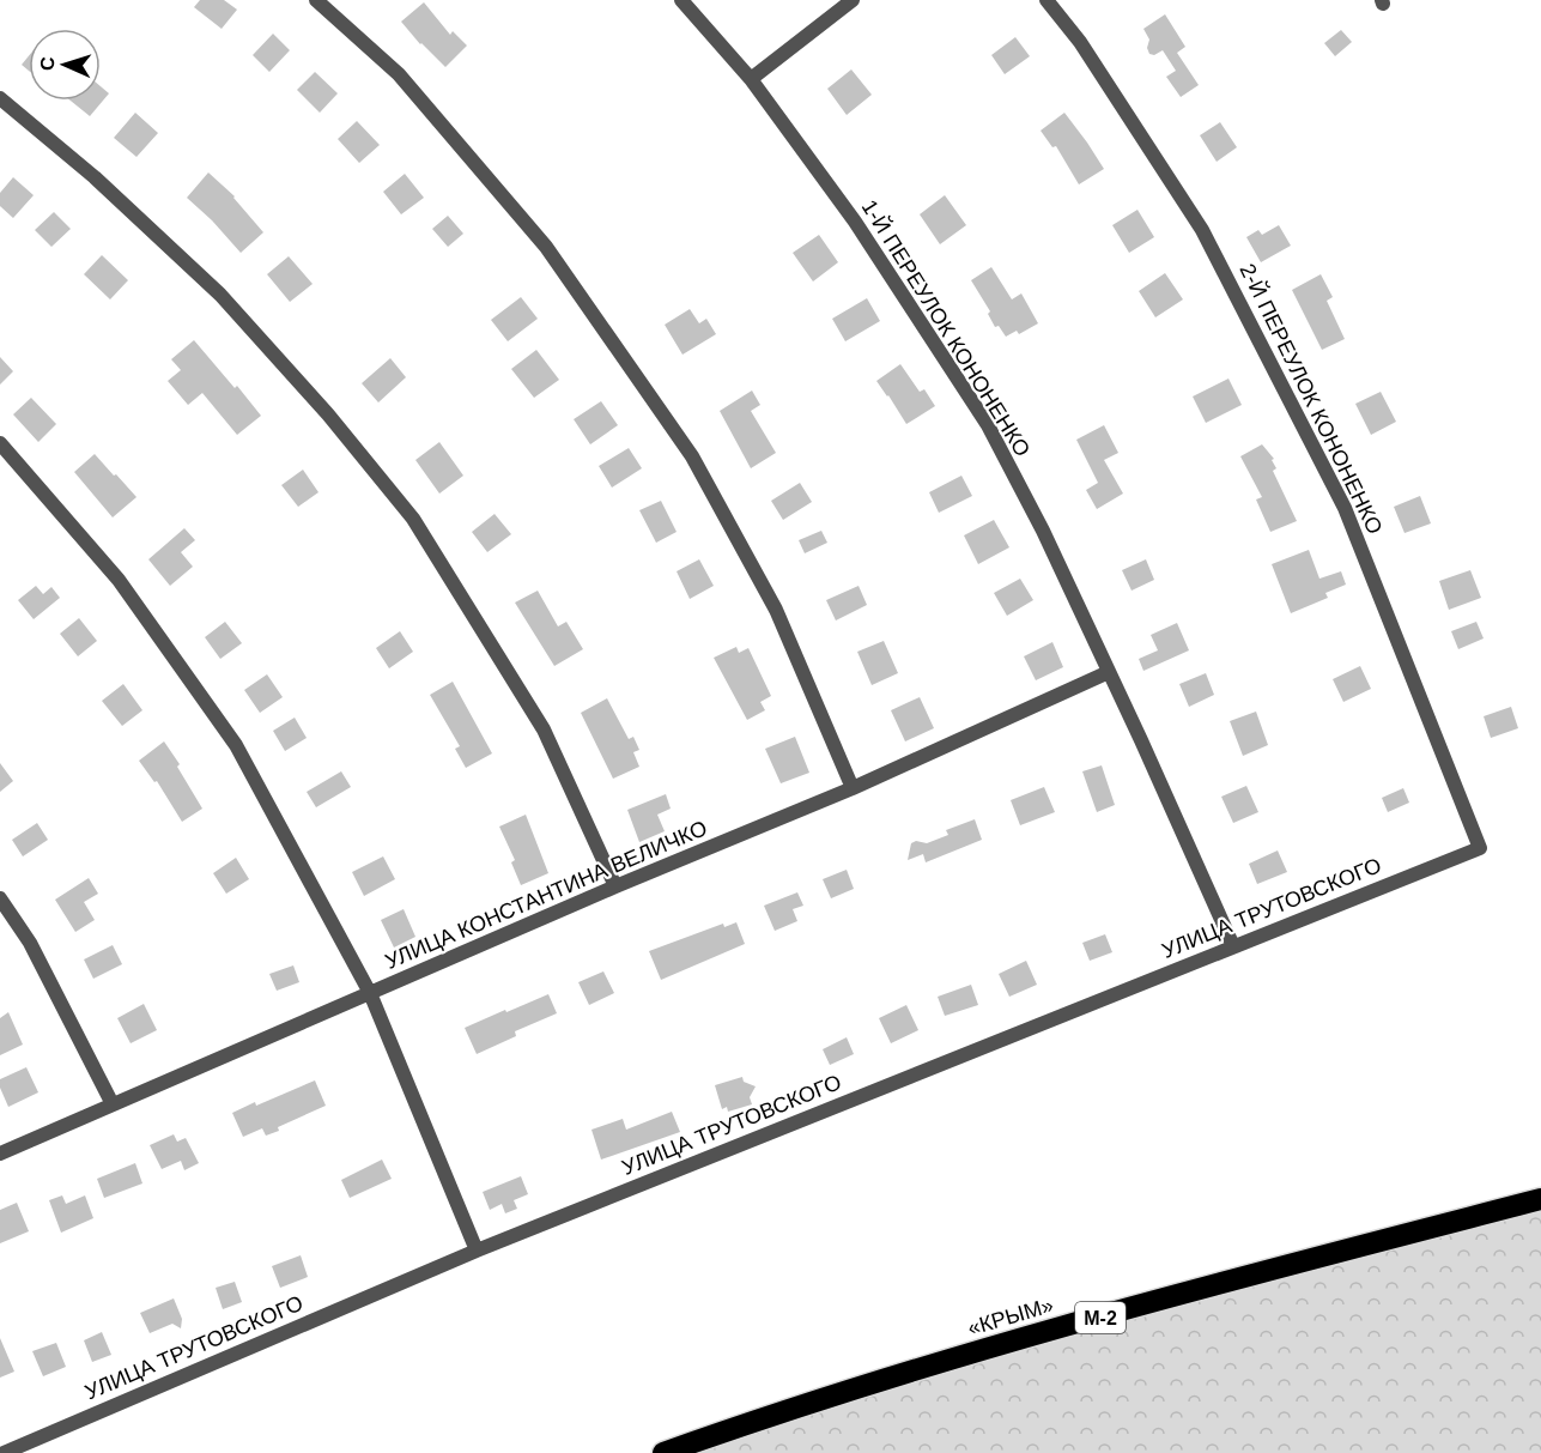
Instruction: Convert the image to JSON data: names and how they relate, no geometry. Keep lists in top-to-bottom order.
{
  "streets": {
    "highway": ["«КРЫМ»", "М-2"],
    "street": [
      "1-Й ПЕРЕУЛОК КОНОНЕНКО",
      "2-Й ПЕРЕУЛОК КОНОНЕНКО",
      "УЛИЦА КОНСТАНТИНА ВЕЛИЧКО",
      "УЛИЦА ТРУТОВСКОГО"
    ]
  },
  "crossings": [
    ["1-Й ПЕРЕУЛОК КОНОНЕНКО", "УЛИЦА КОНСТАНТИНА ВЕЛИЧКО"],
    ["1-Й ПЕРЕУЛОК КОНОНЕНКО", "УЛИЦА ТРУТОВСКОГО"],
    ["2-Й ПЕРЕУЛОК КОНОНЕНКО", "УЛИЦА ТРУТОВСКОГО"]
  ],
  "north": "left"
}
